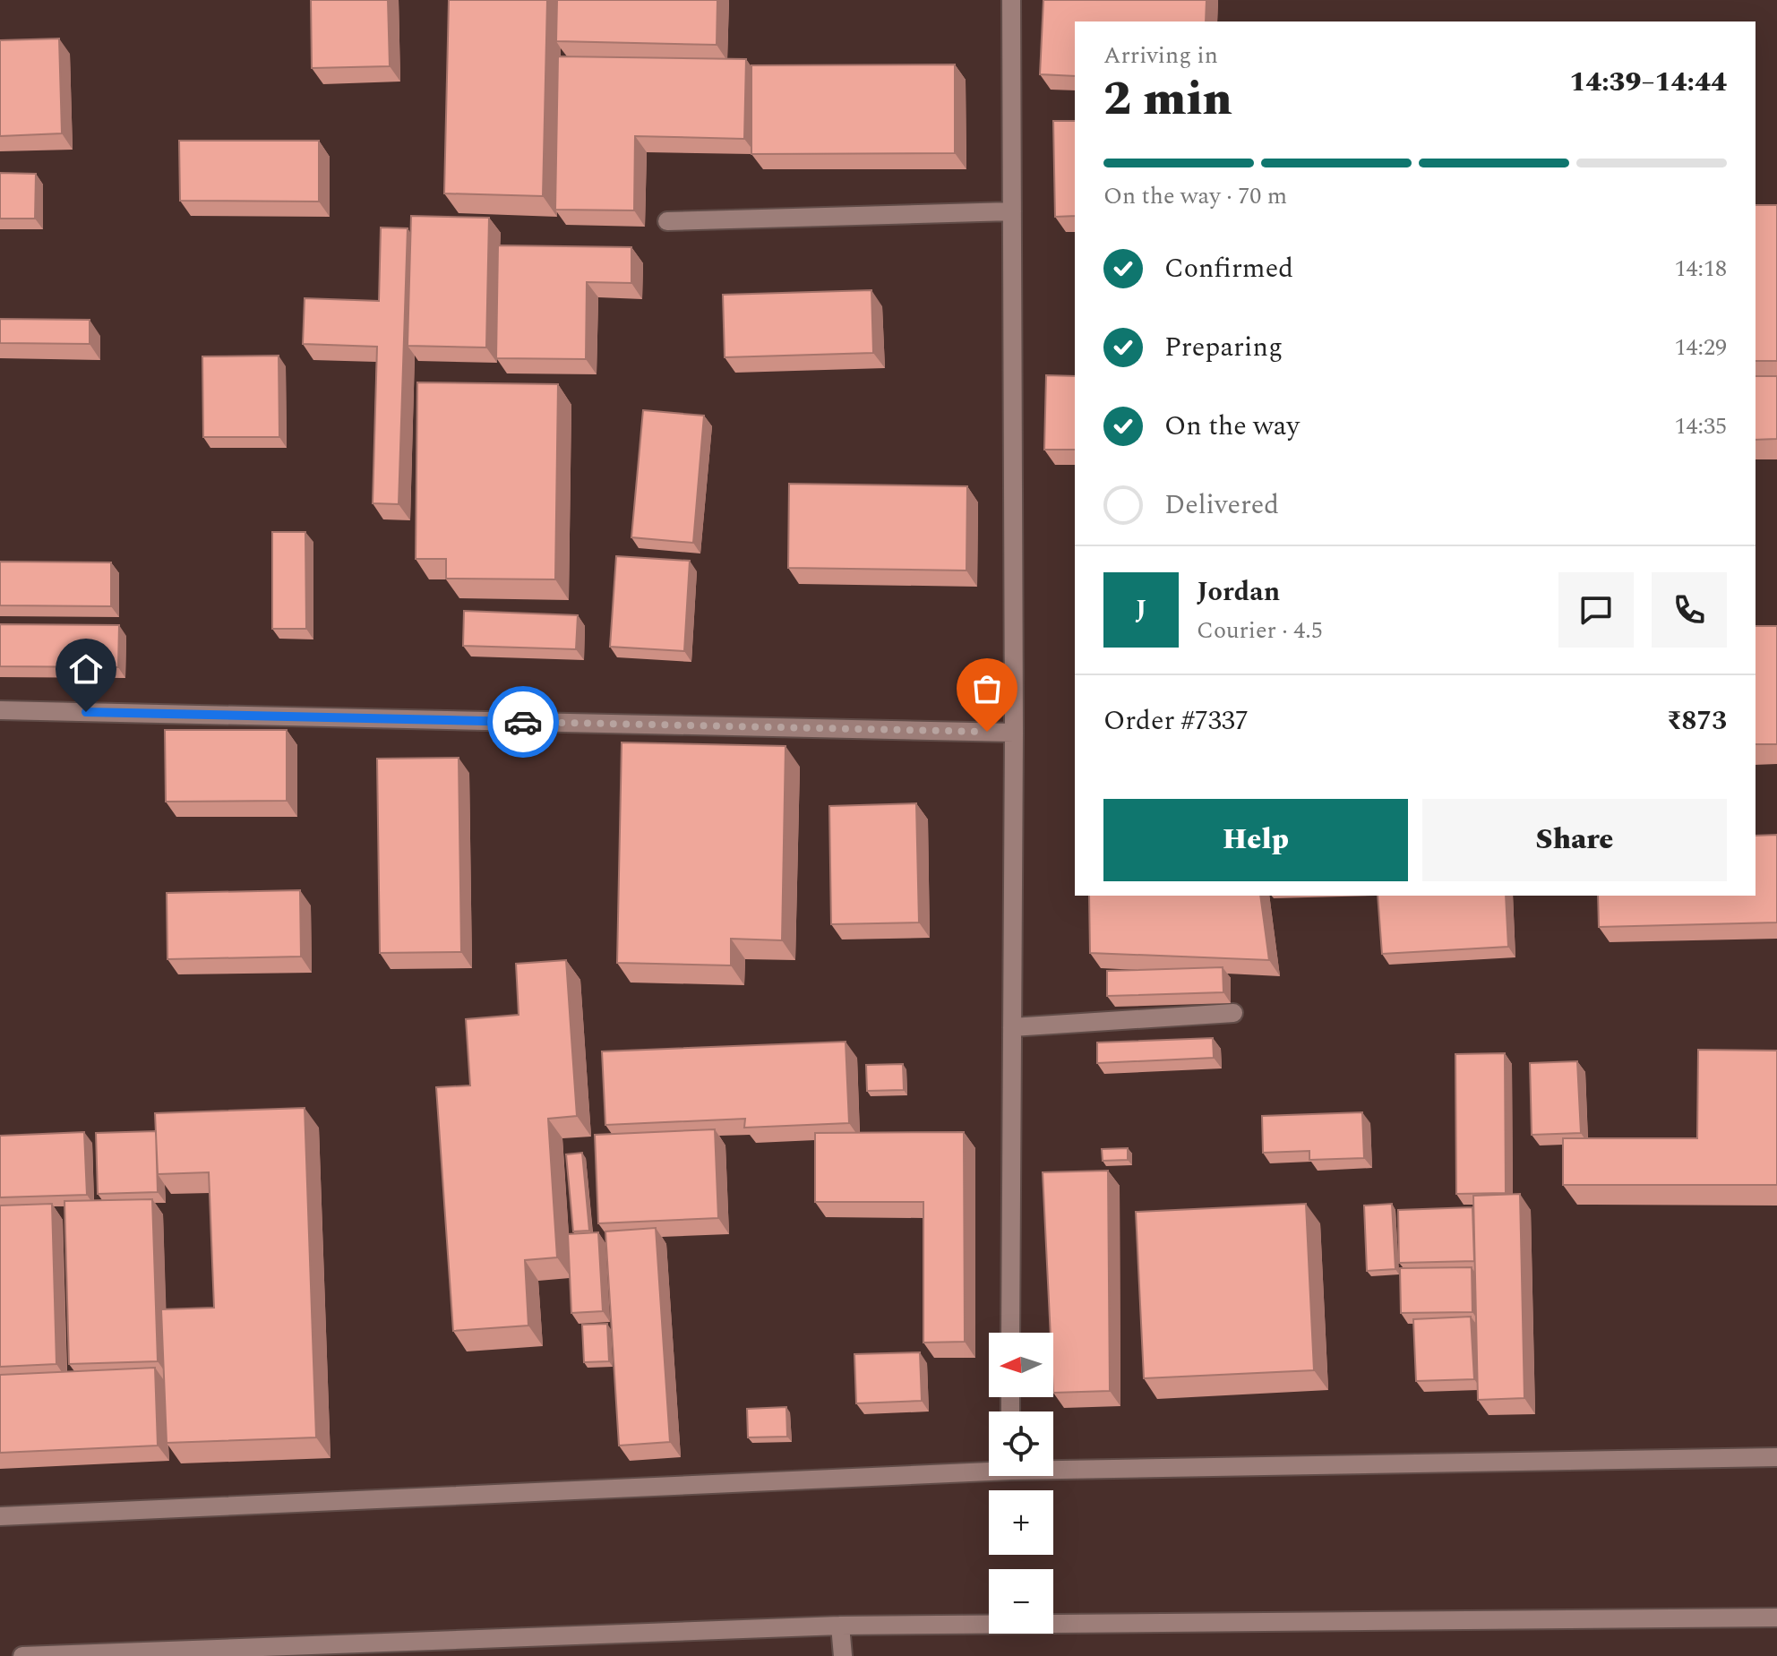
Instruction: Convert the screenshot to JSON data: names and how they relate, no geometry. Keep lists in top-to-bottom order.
{
  "north": "left",
  "page": {
    "heading": ["2 min", "Arriving in", "14:39–14:44"],
    "panel": [
      "Jordan",
      "Courier · 4.5",
      "Order #7337",
      "₹873"
    ],
    "bar": "On the way · 70 m",
    "list": [
      ["Confirmed", "14:18"],
      ["Preparing", "14:29"],
      ["On the way", "14:35"],
      "Delivered"
    ],
    "round": "J",
    "buttons": ["Help", "Share"],
    "map_buttons": ["+", "−"]
  }
}
